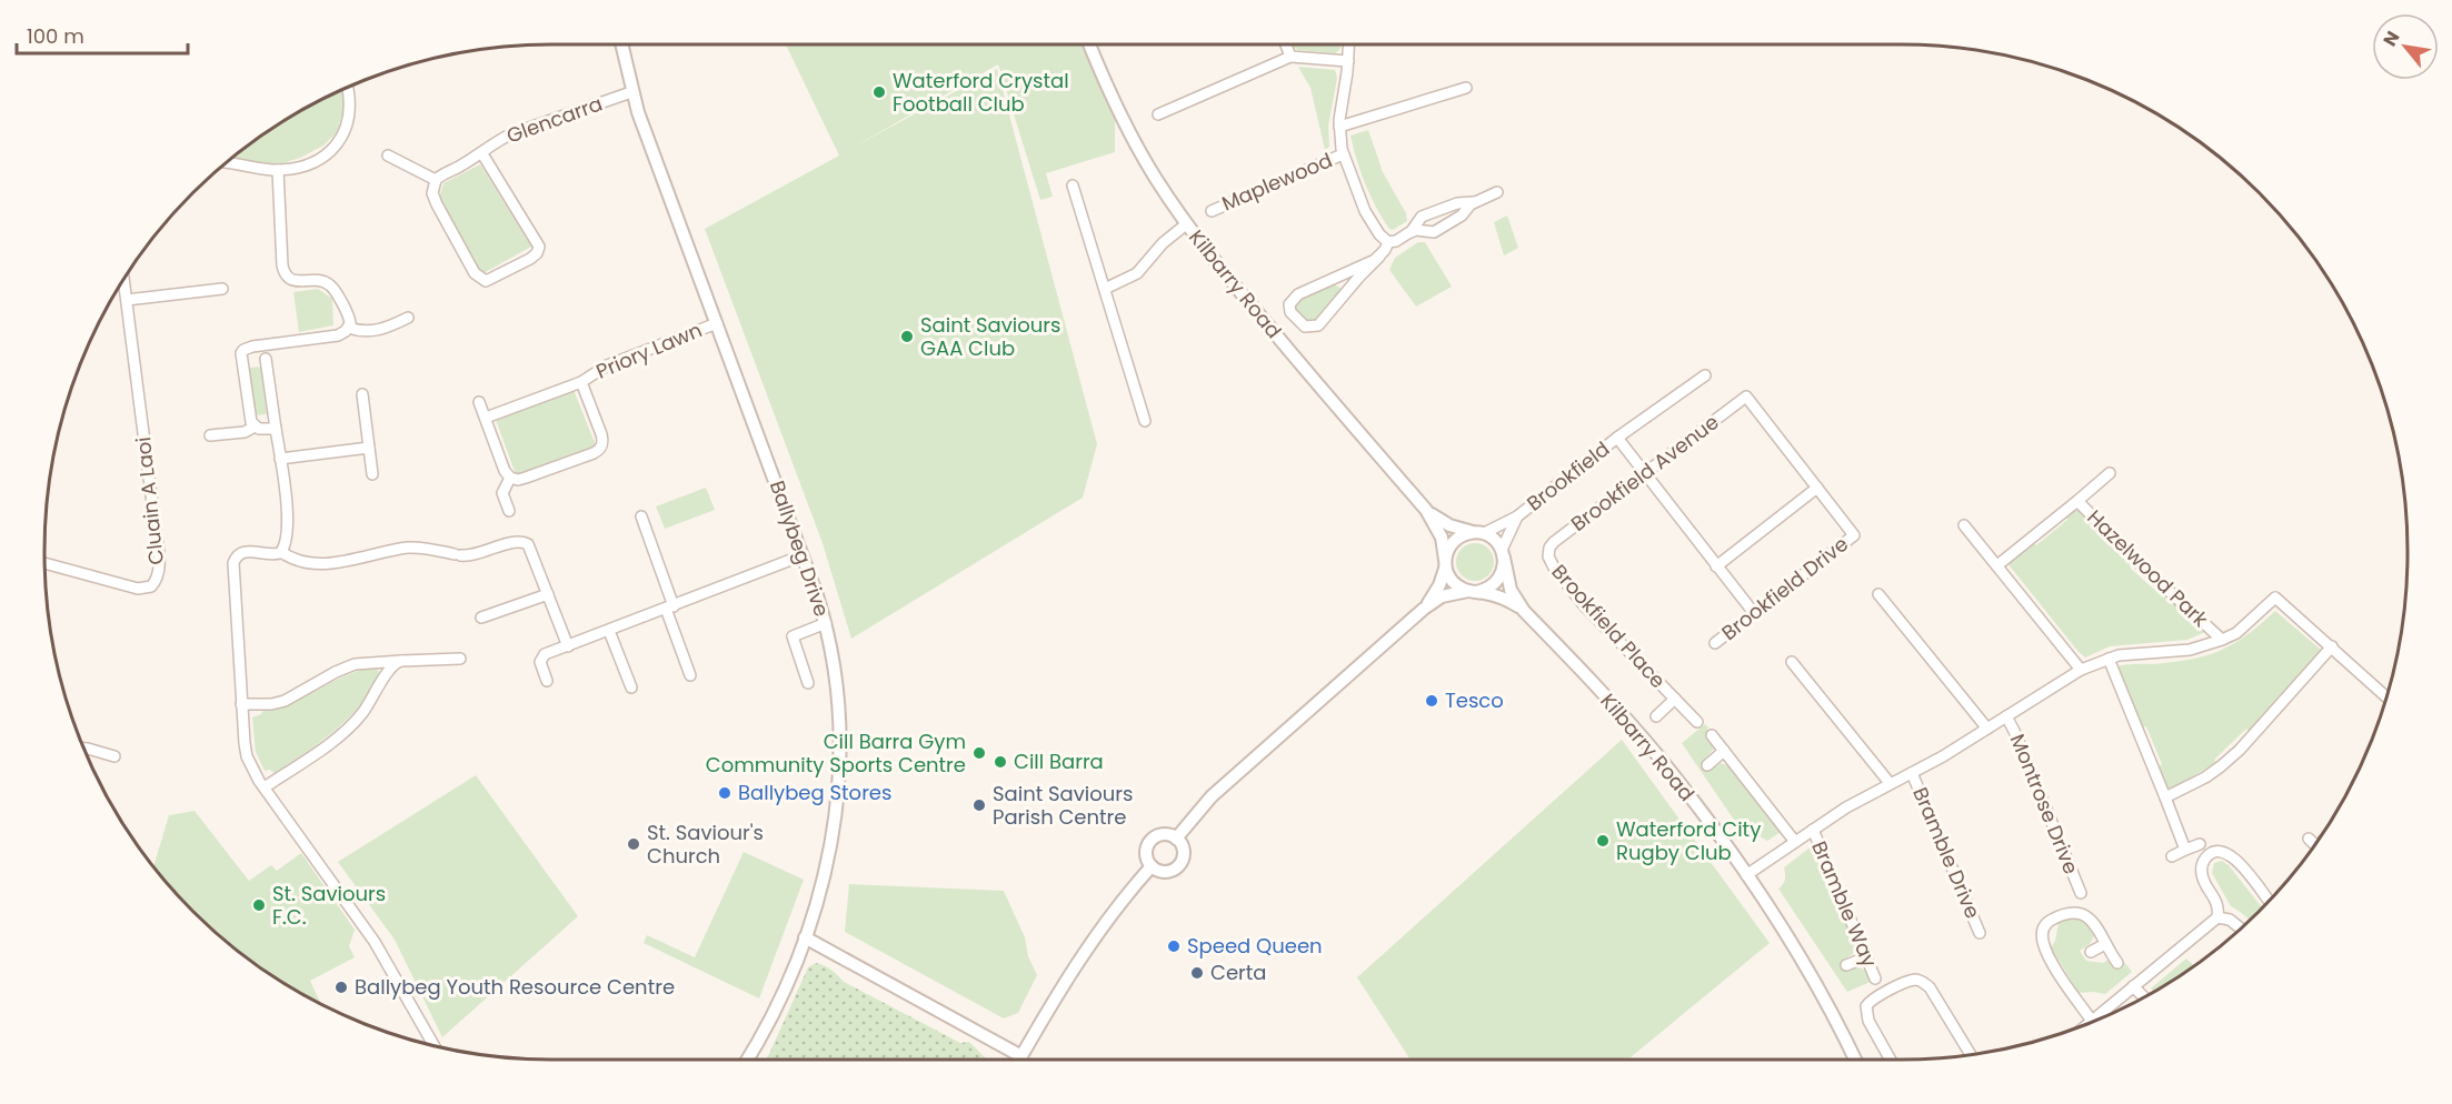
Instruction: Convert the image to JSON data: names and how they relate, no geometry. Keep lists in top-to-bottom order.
{
  "streets": {
    "street": [
      "Glencarra",
      "Maplewood",
      "Kilbarry Road",
      "Priory Lawn",
      "Brookfield Avenue",
      "Brookfield",
      "Cluain A Laoi",
      "Ballybeg Drive",
      "Hazelwood Park",
      "Brookfield Drive",
      "Brookfield Place",
      "Montrose Drive",
      "Bramble Drive",
      "Bramble Way"
    ]
  },
  "crossings": [
    ["Glencarra", "Ballybeg Drive"],
    ["Kilbarry Road", "Brookfield"],
    ["Kilbarry Road", "Hazelwood Park"],
    ["Priory Lawn", "Ballybeg Drive"],
    ["Brookfield Avenue", "Brookfield"],
    ["Brookfield Avenue", "Brookfield Drive"],
    ["Brookfield Avenue", "Brookfield Place"],
    ["Brookfield", "Brookfield Drive"],
    ["Hazelwood Park", "Montrose Drive"],
    ["Hazelwood Park", "Bramble Drive"],
    ["Hazelwood Park", "Bramble Way"]
  ],
  "places": [
    "Waterford Crystal Football Club",
    "Saint Saviours GAA Club",
    "Tesco",
    "Cill Barra Gym Community Sports Centre",
    "Cill Barra",
    "Ballybeg Stores",
    "Saint Saviours Parish Centre",
    "Waterford City Rugby Club",
    "St. Saviour's Church",
    "St. Saviours F.C.",
    "Speed Queen",
    "Certa",
    "Ballybeg Youth Resource Centre"
  ],
  "scale_bar": "100 m",
  "north": "top left"
}
